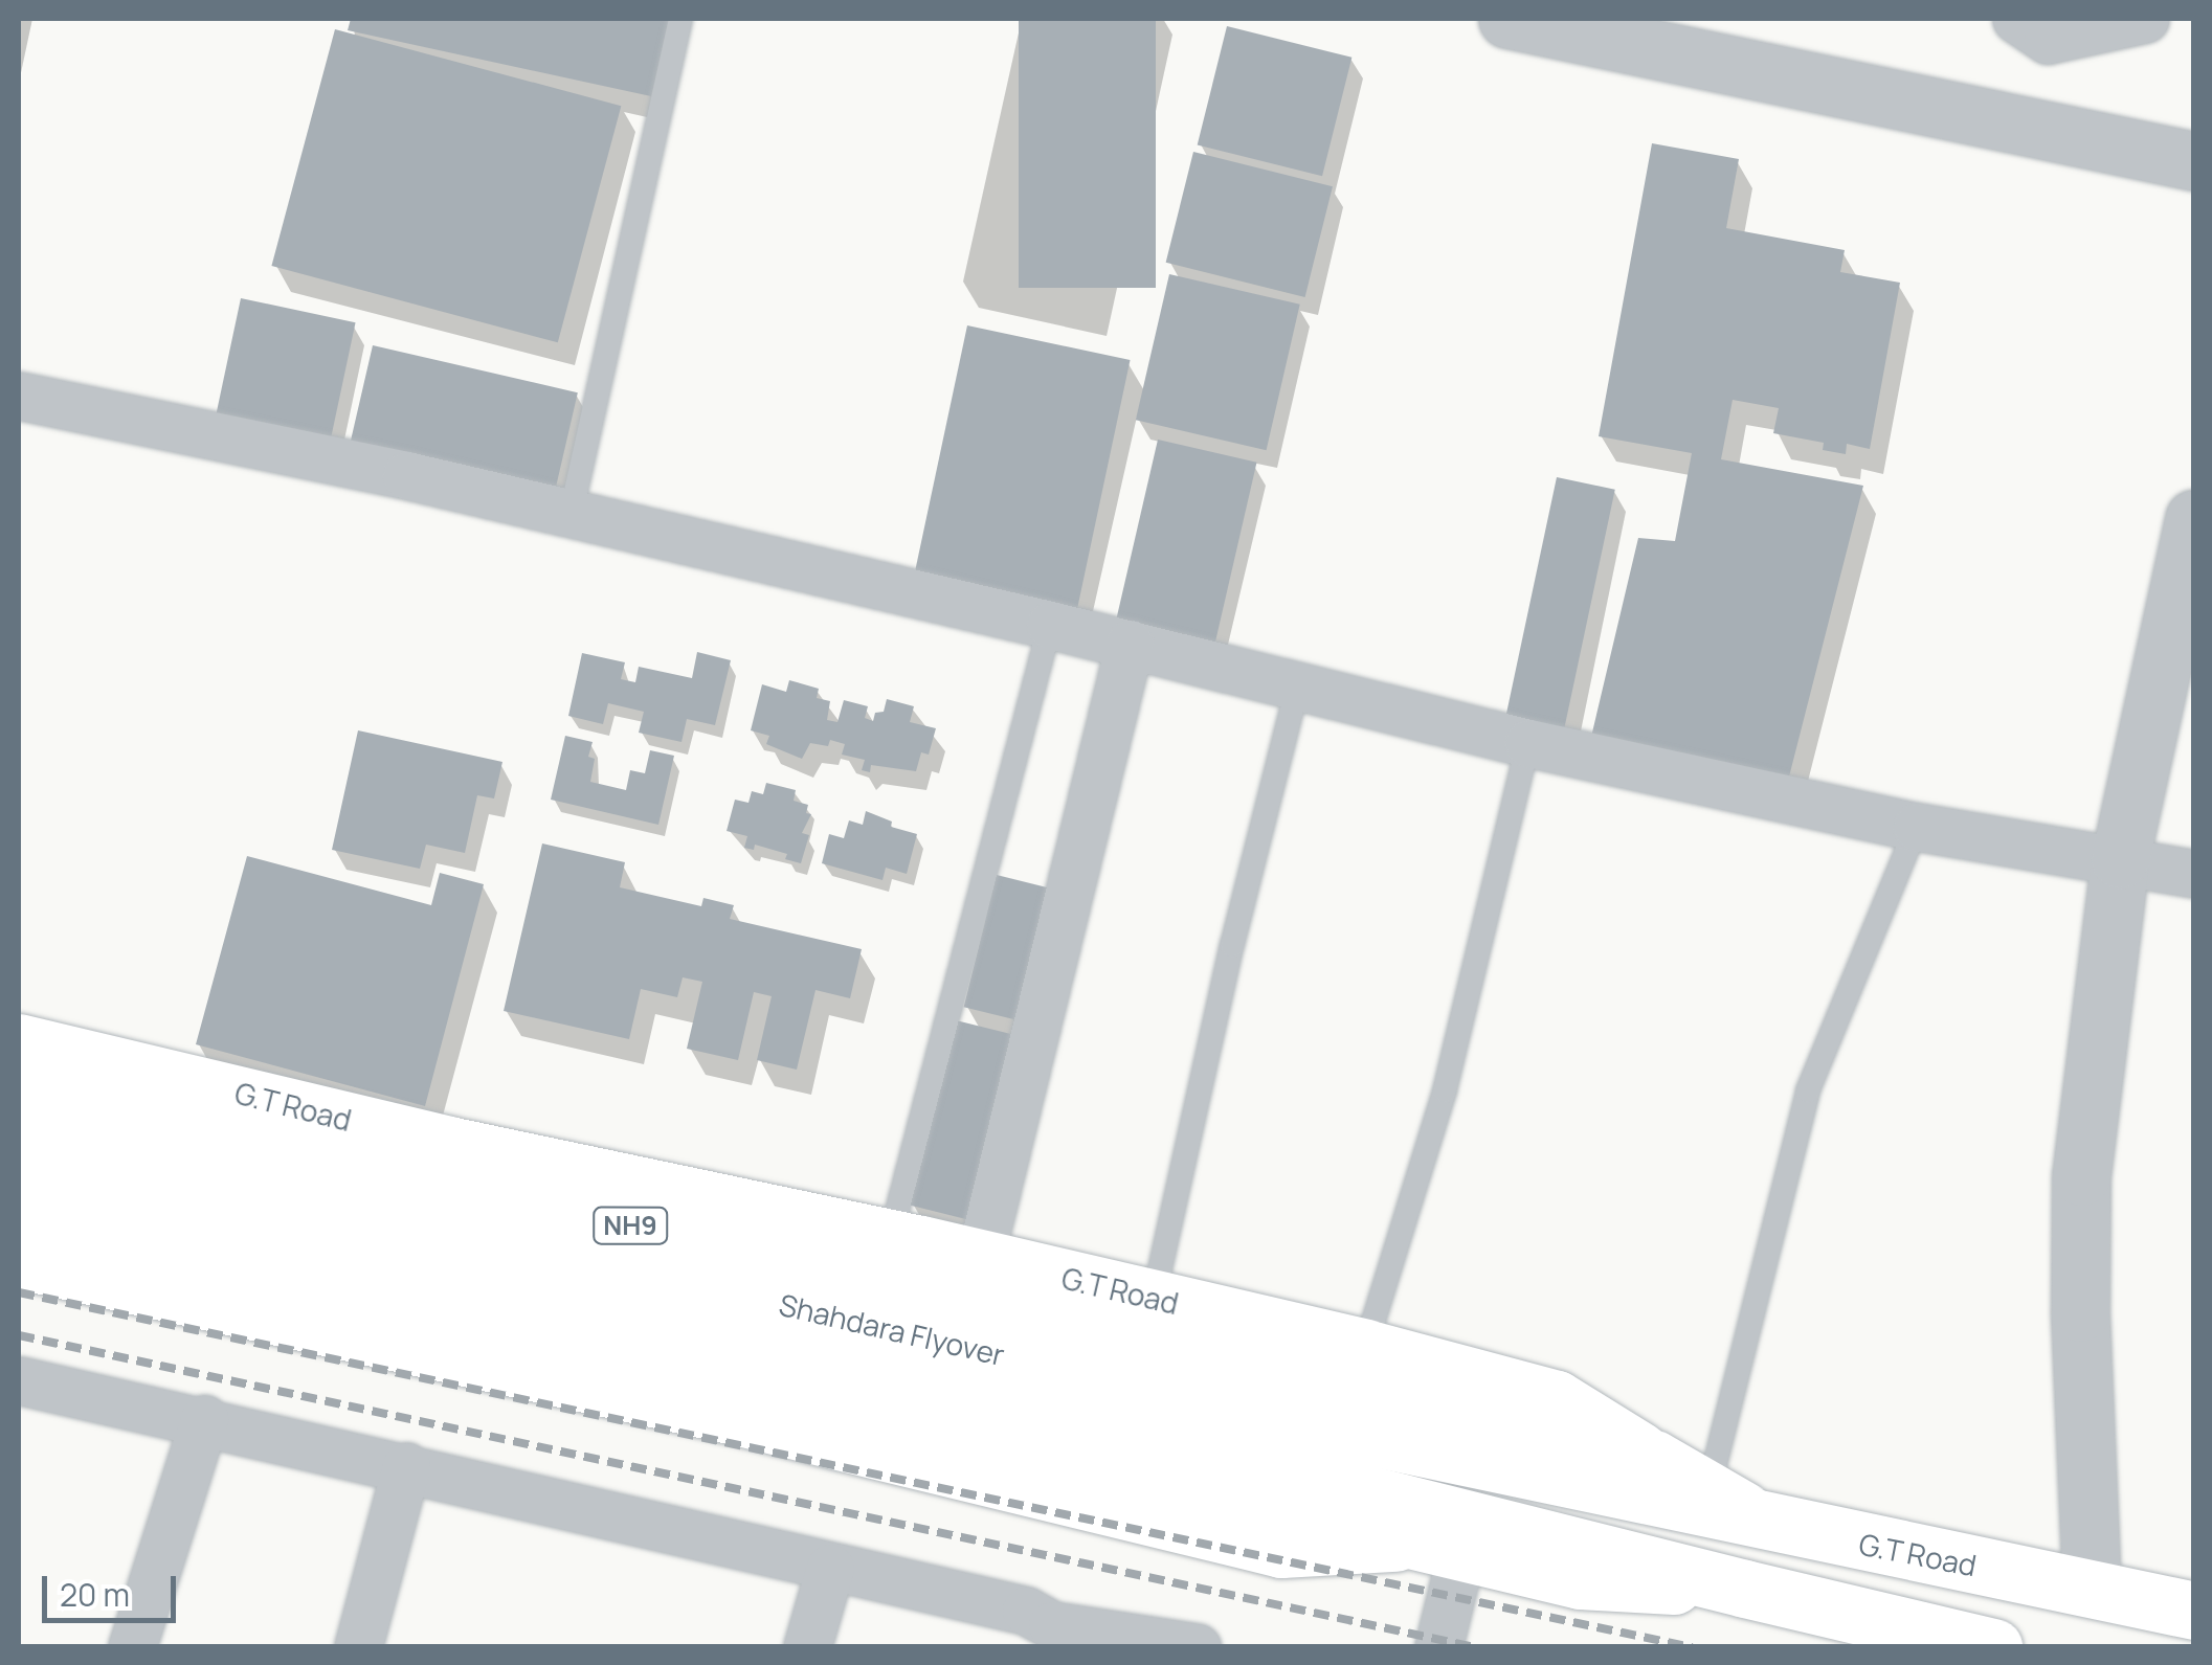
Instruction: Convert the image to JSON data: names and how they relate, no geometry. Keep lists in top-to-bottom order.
{
  "streets": {
    "main road": ["G.T Road", "NH9", "Shahdara Flyover"]
  },
  "crossings": [
    ["G.T Road", "Shahdara Flyover"]
  ],
  "scale_bar": "20 m"
}
